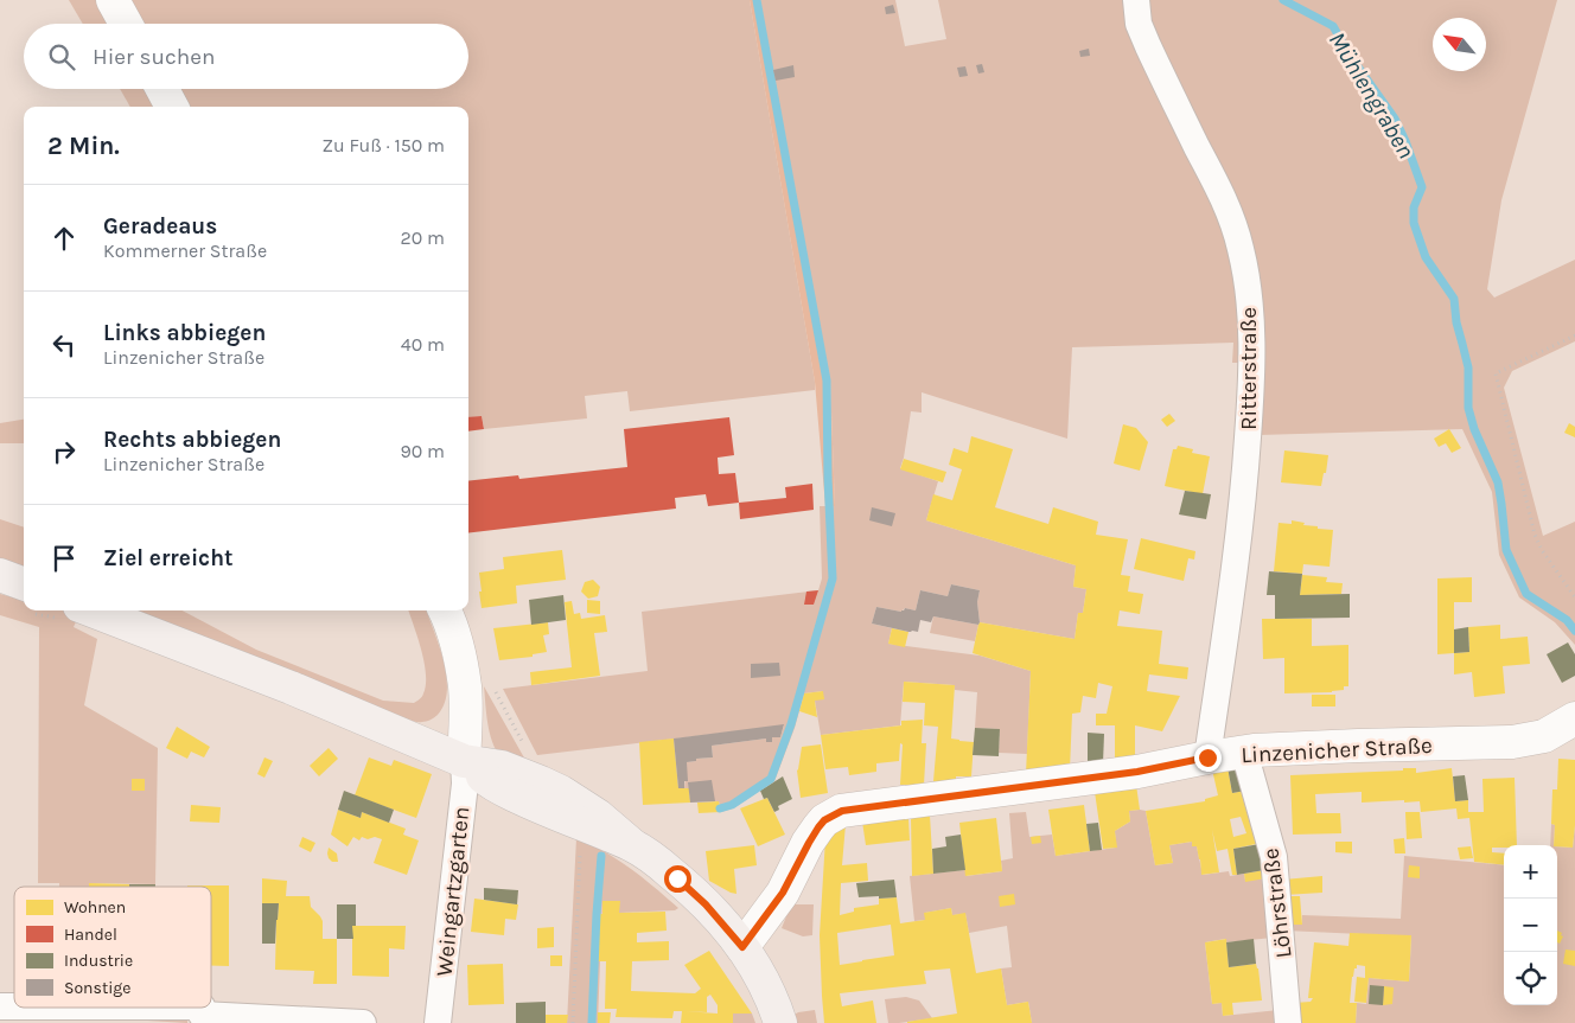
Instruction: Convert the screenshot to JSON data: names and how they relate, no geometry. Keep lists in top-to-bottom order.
{
  "streets": {
    "main road": ["Linzenicher Straße"],
    "street": ["Ritterstraße", "Weingartzgarten", "Löhrstraße"]
  },
  "crossings": [
    ["Ritterstraße", "Linzenicher Straße"],
    ["Linzenicher Straße", "Löhrstraße"]
  ],
  "water": ["Mühlengraben"],
  "legend": [
    "Wohnen",
    "Handel",
    "Industrie",
    "Sonstige"
  ],
  "north": "top left",
  "page": {
    "search": "Hier suchen",
    "heading": ["2 Min.", "Zu Fuß · 150 m"],
    "list": [
      ["Geradeaus", "Kommerner Straße", "20 m"],
      ["Links abbiegen", "Linzenicher Straße", "40 m"],
      ["Rechts abbiegen", "Linzenicher Straße", "90 m"],
      "Ziel erreicht"
    ],
    "map_buttons": ["+", "−"]
  }
}
